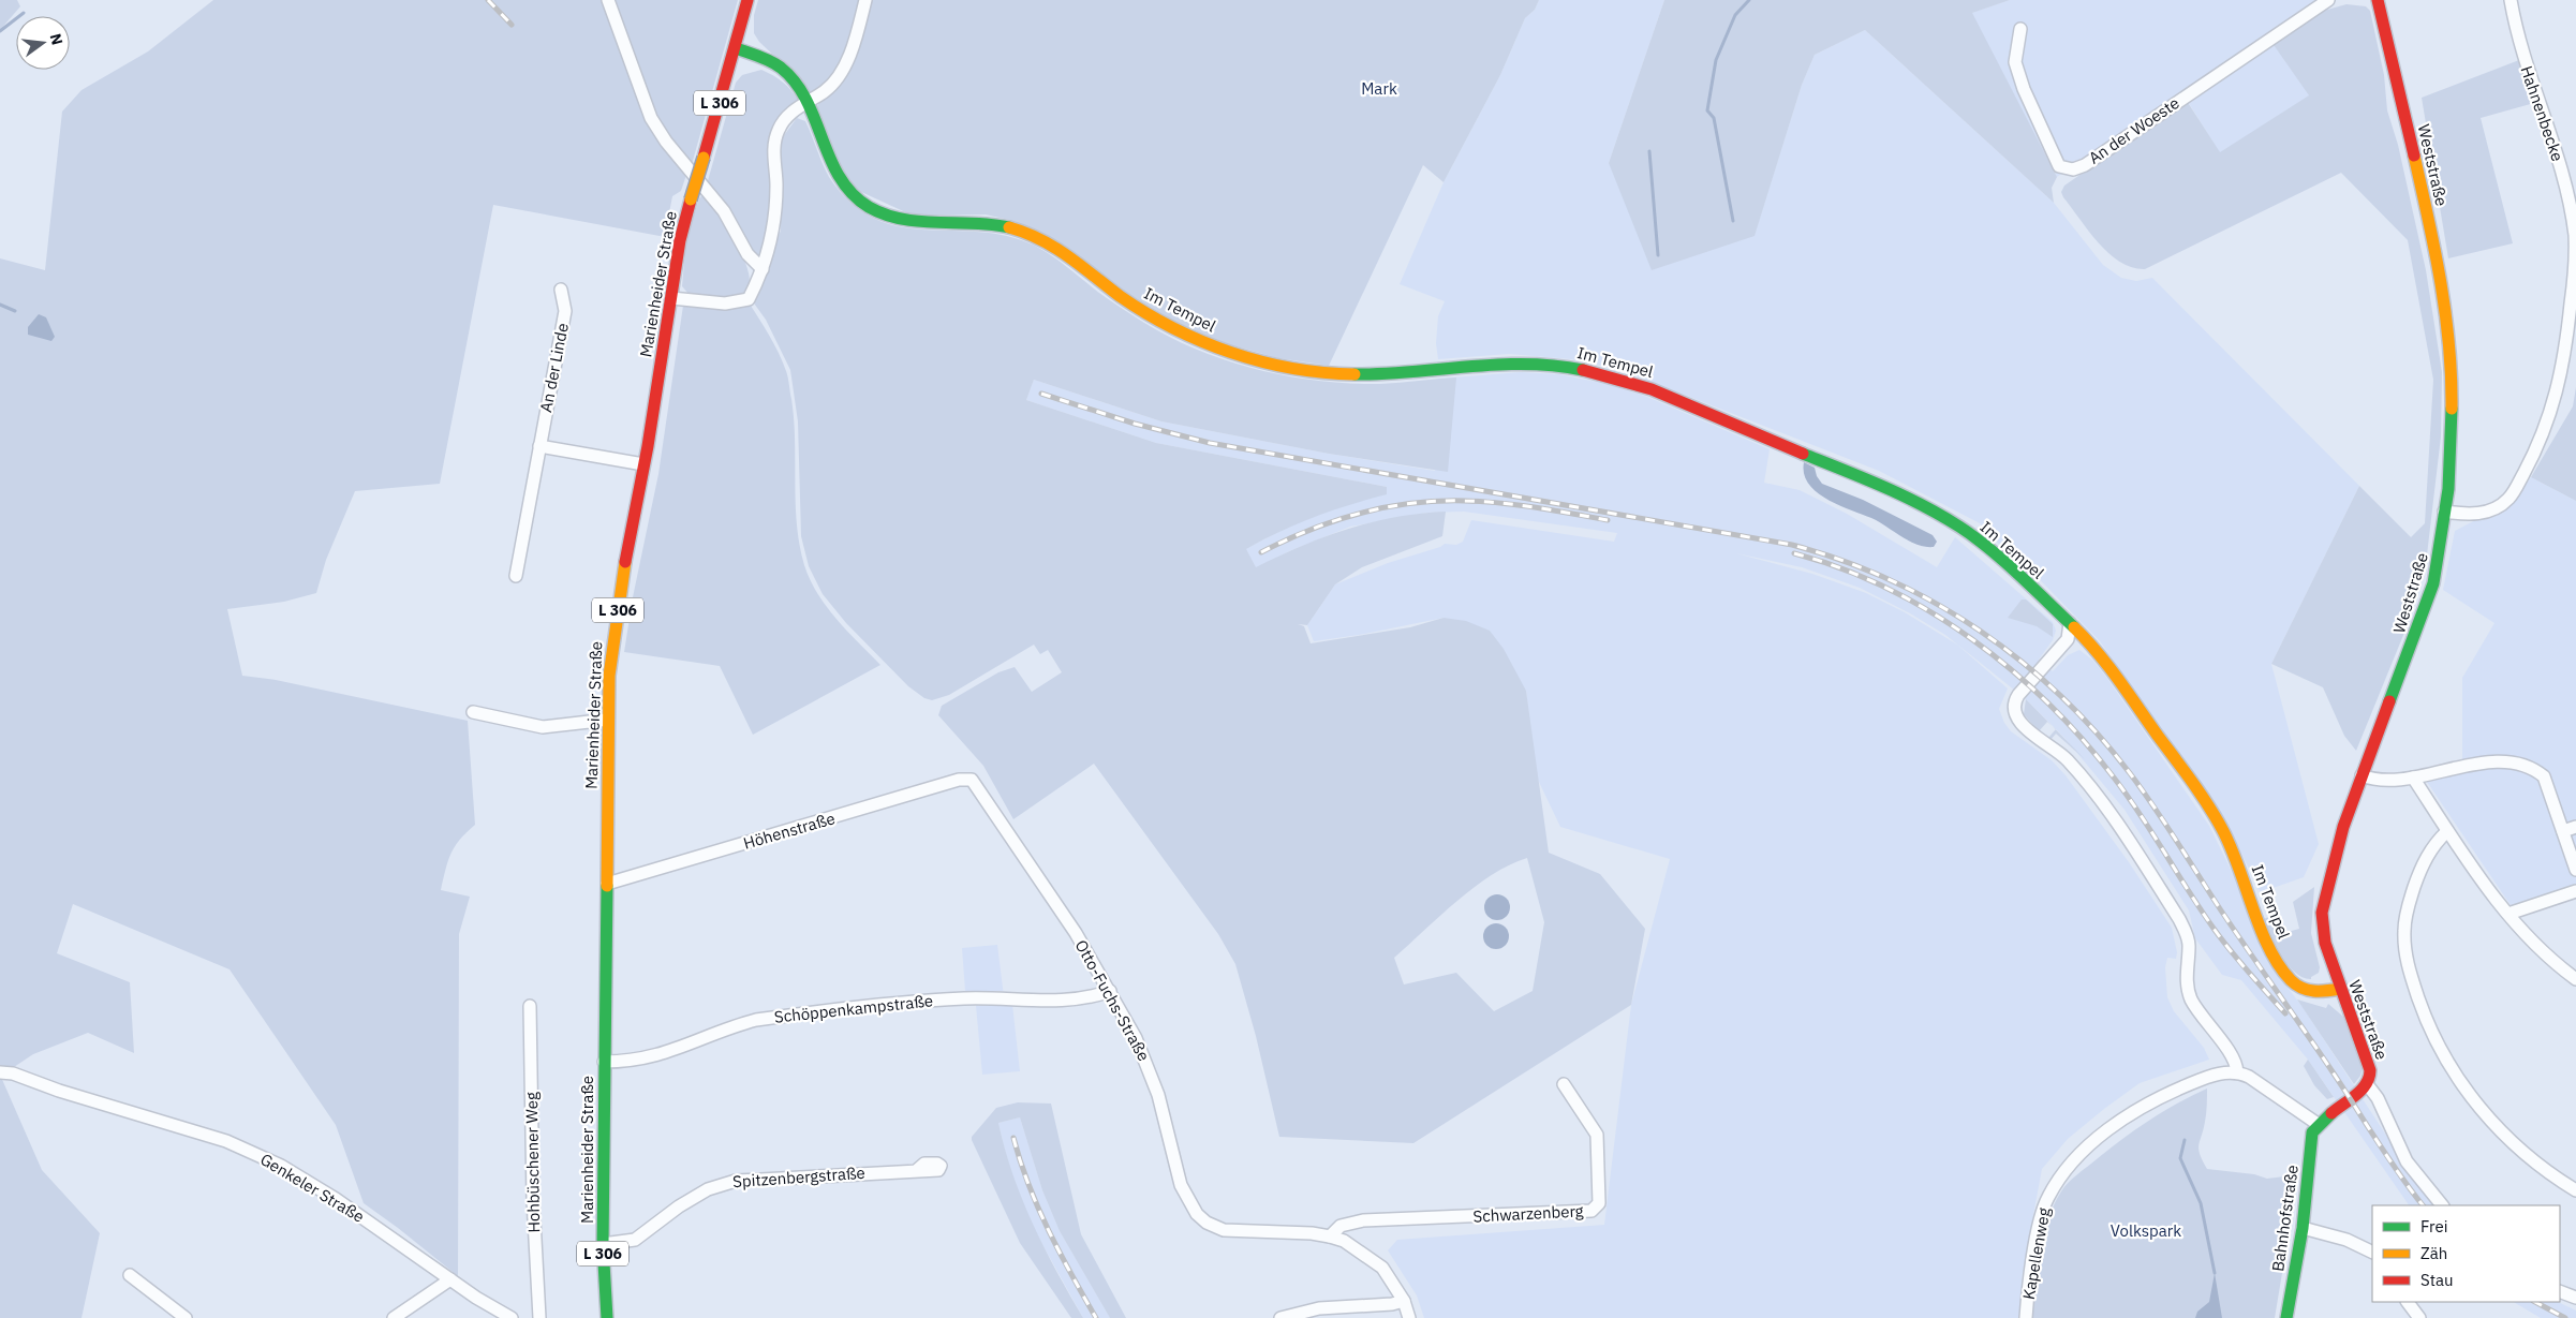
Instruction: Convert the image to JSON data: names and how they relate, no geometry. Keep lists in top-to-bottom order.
{
  "streets": {
    "main road": [
      "L 306",
      "Weststraße",
      "Marienheider Straße",
      "Im Tempel",
      "Bahnhofstraße"
    ],
    "street": [
      "Hahnenbecke",
      "An der Woeste",
      "An der Linde",
      "Höhenstraße",
      "Otto-Fuchs-Straße",
      "Schöppenkampstraße",
      "Hohbüschener Weg",
      "Spitzenbergstraße",
      "Genkeler Straße",
      "Schwarzenberg",
      "Kapellenweg"
    ]
  },
  "crossings": [
    ["Hahnenbecke", "Weststraße"],
    ["Weststraße", "Im Tempel"],
    ["Weststraße", "Bahnhofstraße"],
    ["Marienheider Straße", "Im Tempel"],
    ["Marienheider Straße", "Höhenstraße"],
    ["Marienheider Straße", "Schöppenkampstraße"],
    ["Marienheider Straße", "Spitzenbergstraße"],
    ["Höhenstraße", "Otto-Fuchs-Straße"],
    ["Otto-Fuchs-Straße", "Schöppenkampstraße"],
    ["Otto-Fuchs-Straße", "Schwarzenberg"]
  ],
  "parks": ["Mark", "Volkspark"],
  "legend": ["Frei", "Zäh", "Stau"],
  "north": "right"
}
